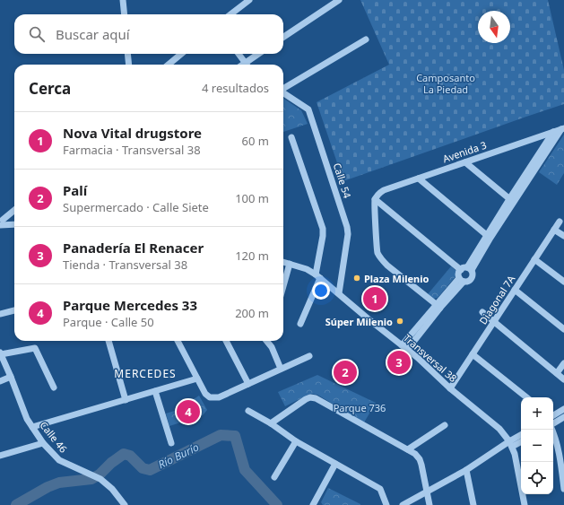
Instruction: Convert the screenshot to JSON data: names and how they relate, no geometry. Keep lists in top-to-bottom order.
{
  "streets": {
    "street": [
      "Avenida 3",
      "Calle 54",
      "Diagonal 7A",
      "Transversal 38",
      "Calle 46"
    ]
  },
  "crossings": [
    ["Calle 54", "Transversal 38"],
    ["Diagonal 7A", "Transversal 38"]
  ],
  "districts": ["MERCEDES"],
  "water": ["Río Burío"],
  "parks": ["Camposanto La Piedad", "Parque 736"],
  "places": ["Plaza Milenio", "Súper Milenio"],
  "north": "bottom",
  "page": {
    "search": "Buscar aquí",
    "heading": ["Cerca", "4 resultados"],
    "list": [
      {
        "mark": "1",
        "name": "Nova Vital drugstore",
        "note": "Farmacia · Transversal 38",
        "value": "60 m"
      },
      {
        "mark": "2",
        "name": "Palí",
        "note": "Supermercado · Calle Siete",
        "value": "100 m"
      },
      {
        "mark": "3",
        "name": "Panadería El Renacer",
        "note": "Tienda · Transversal 38",
        "value": "120 m"
      },
      {
        "mark": "4",
        "name": "Parque Mercedes 33",
        "note": "Parque · Calle 50",
        "value": "200 m"
      }
    ],
    "pins": [
      "1",
      "3",
      "2",
      "4"
    ],
    "map_buttons": ["+", "−"]
  }
}
